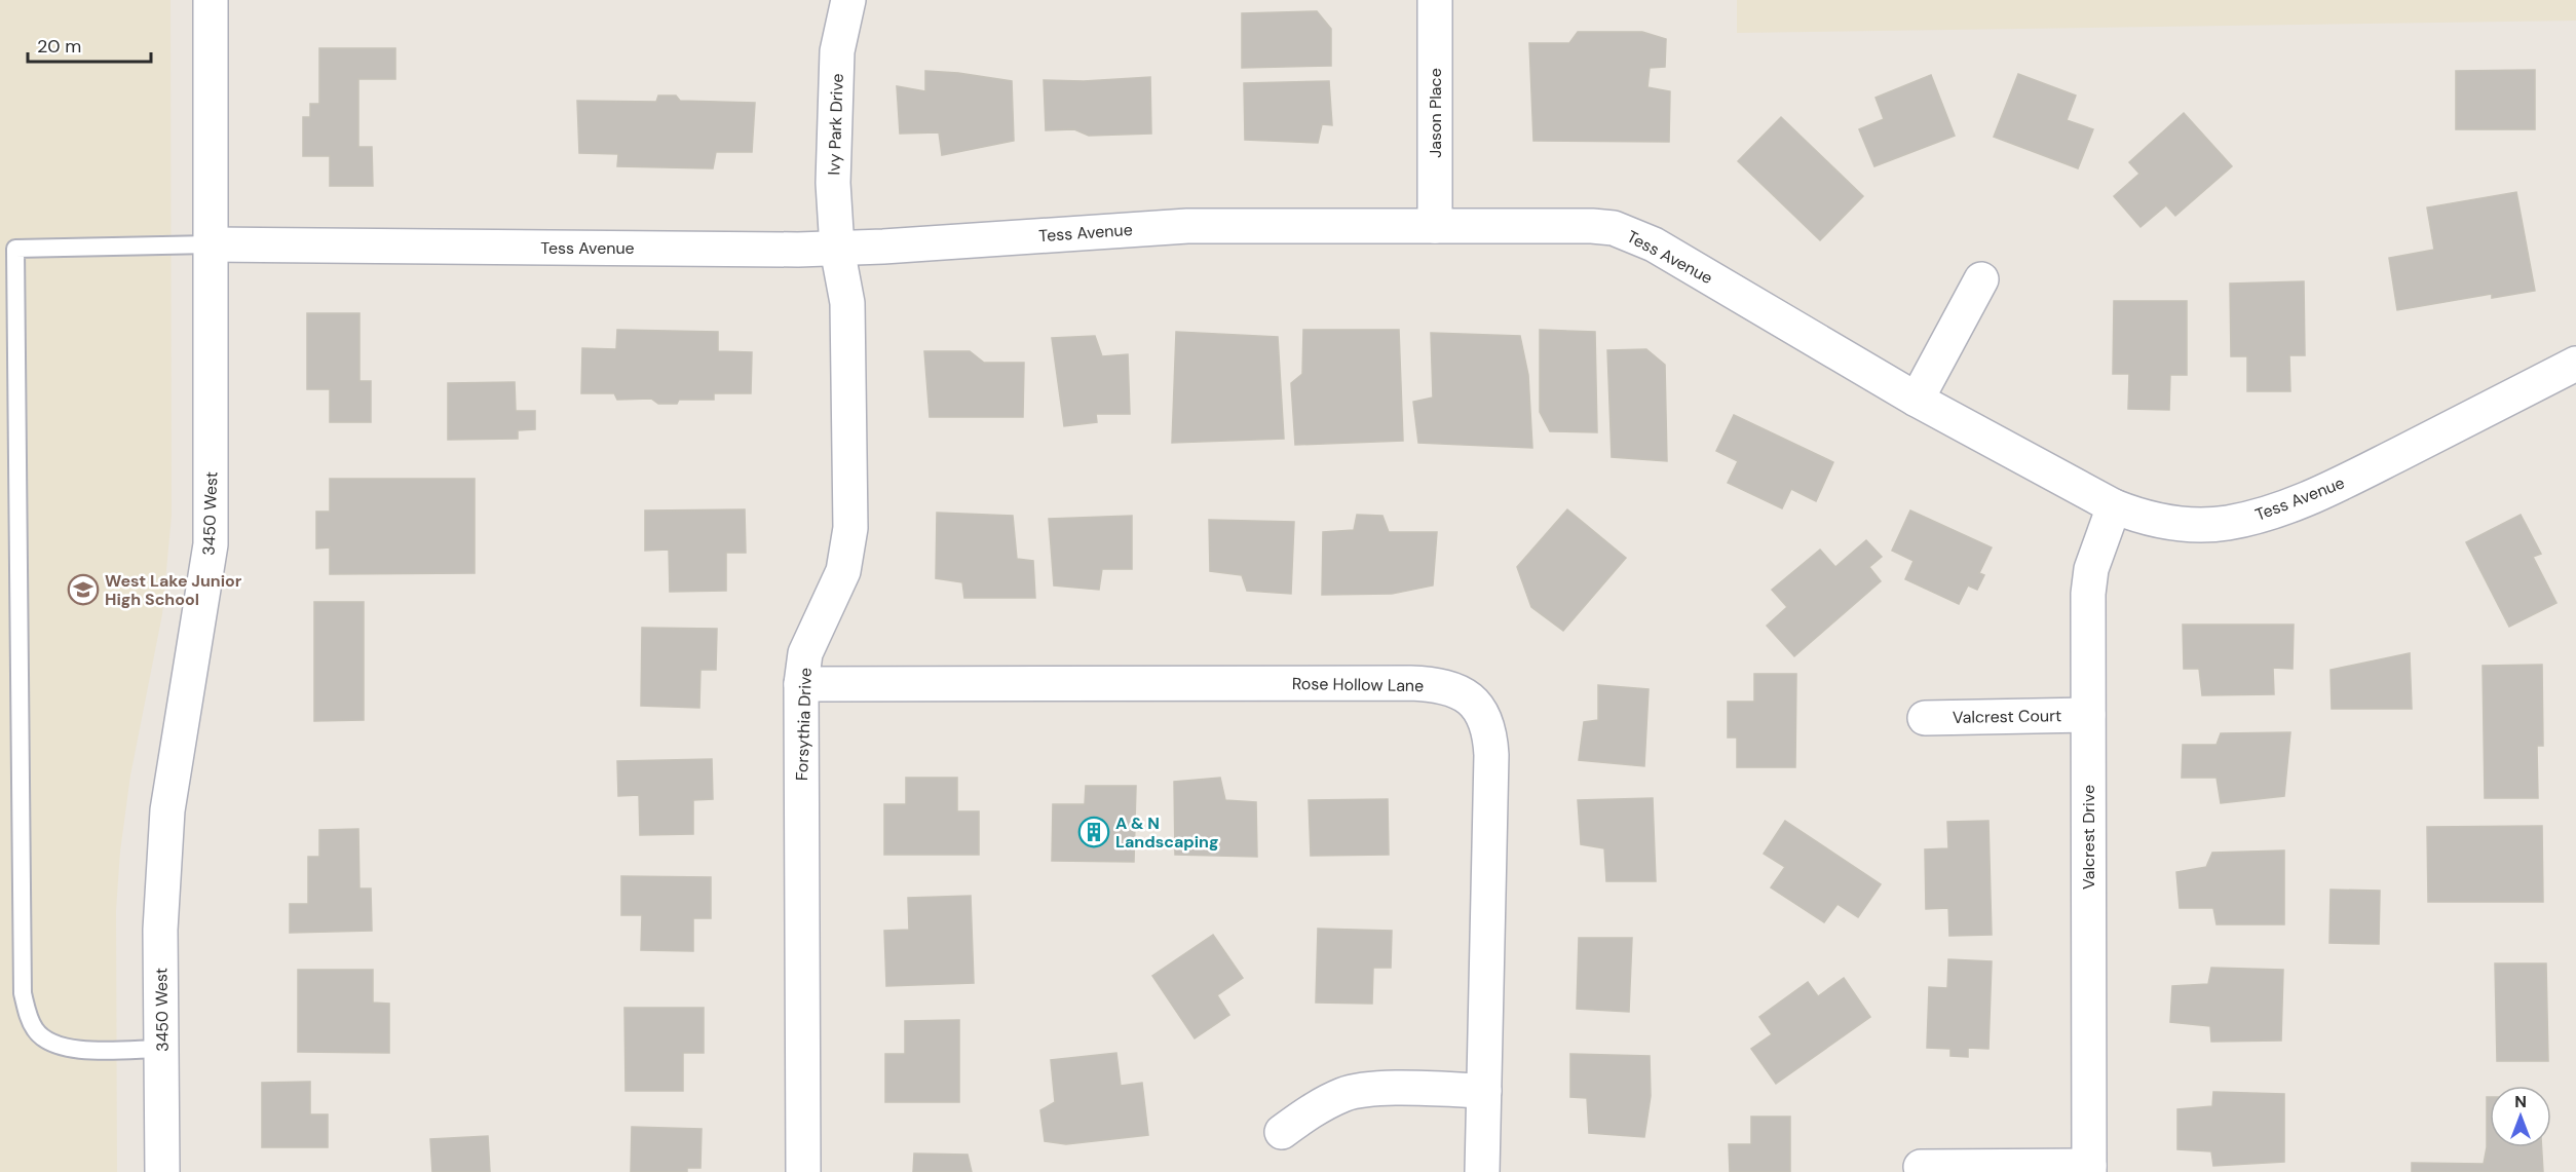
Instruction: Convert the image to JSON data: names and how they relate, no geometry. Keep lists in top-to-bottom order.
{
  "streets": {
    "street": [
      "Jason Place",
      "Ivy Park Drive",
      "Tess Avenue",
      "3450 West",
      "Rose Hollow Lane",
      "Valcrest Court",
      "Forsythia Drive",
      "Valcrest Drive"
    ]
  },
  "crossings": [
    ["Jason Place", "Tess Avenue"],
    ["Ivy Park Drive", "Tess Avenue"],
    ["Ivy Park Drive", "Forsythia Drive"],
    ["Tess Avenue", "3450 West"],
    ["Tess Avenue", "Forsythia Drive"],
    ["Tess Avenue", "Valcrest Drive"],
    ["Rose Hollow Lane", "Forsythia Drive"],
    ["Valcrest Court", "Valcrest Drive"]
  ],
  "places": {
    "school or university": ["West Lake Junior High School"],
    "building": ["A & N Landscaping"]
  },
  "scale_bar": "20 m",
  "north": "top"
}
